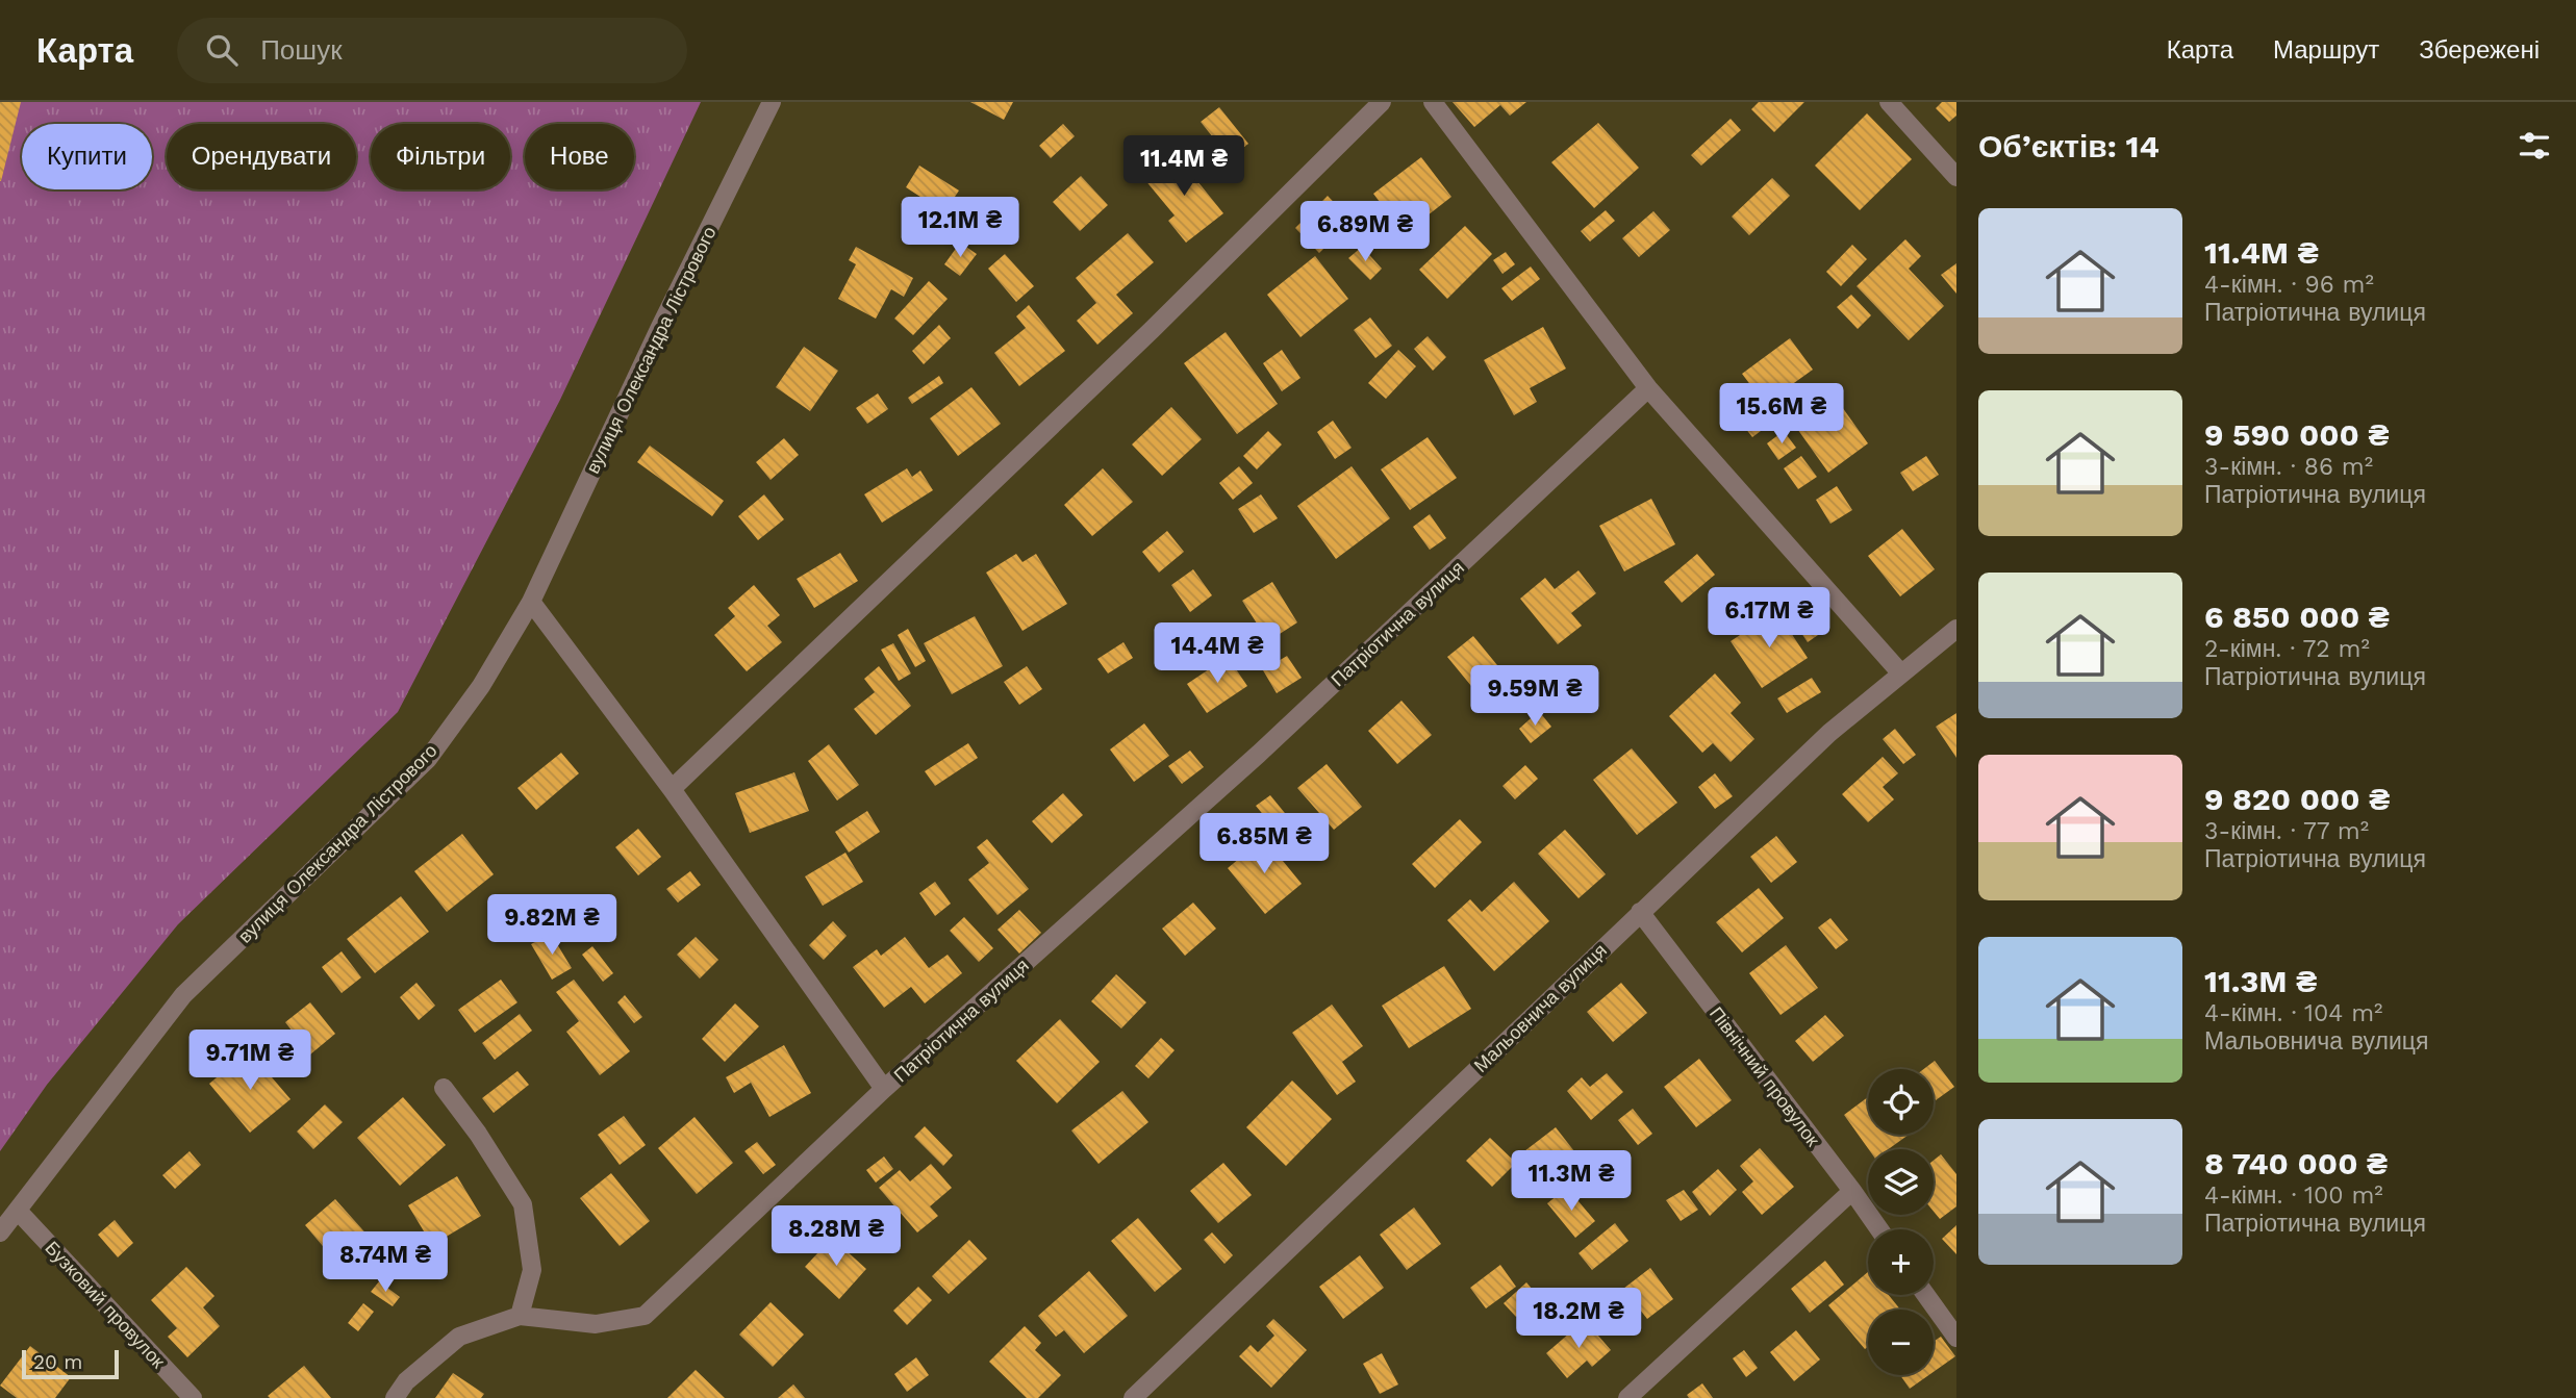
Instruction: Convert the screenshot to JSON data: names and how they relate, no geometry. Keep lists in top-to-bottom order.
{
  "streets": {
    "street": [
      "вулиця Олександра Лістрового",
      "Патріотична вулиця",
      "Мальовнича вулиця",
      "Північний провулок",
      "Бузковий провулок"
    ]
  },
  "crossings": [
    ["вулиця Олександра Лістрового", "Патріотична вулиця"],
    ["вулиця Олександра Лістрового", "Бузковий провулок"],
    ["Мальовнича вулиця", "Північний провулок"]
  ],
  "scale_bar": "20 m",
  "page": {
    "header": "Карта",
    "search": "Пошук",
    "nav": ["Карта", "Маршрут", "Збережені"],
    "heading": "Об’єктів: 14",
    "chip": [
      "Купити",
      "Орендувати",
      "Фільтри",
      "Нове"
    ],
    "price": [
      "11.4M ₴",
      "12.1M ₴",
      "6.89M ₴",
      "15.6M ₴",
      "6.17M ₴",
      "14.4M ₴",
      "9.59M ₴",
      "6.85M ₴",
      "9.82M ₴",
      "9.71M ₴",
      "11.3M ₴",
      "8.28M ₴",
      "8.74M ₴",
      "18.2M ₴"
    ],
    "list": [
      {
        "name": "11.4M ₴",
        "note": "4-кімн. · 96 m² · Патріотична вулиця"
      },
      {
        "name": "9 590 000 ₴",
        "note": "3-кімн. · 86 m² · Патріотична вулиця"
      },
      {
        "name": "6 850 000 ₴",
        "note": "2-кімн. · 72 m² · Патріотична вулиця"
      },
      {
        "name": "9 820 000 ₴",
        "note": "3-кімн. · 77 m² · Патріотична вулиця"
      },
      {
        "name": "11.3M ₴",
        "note": "4-кімн. · 104 m² · Мальовнича вулиця"
      },
      {
        "name": "8 740 000 ₴",
        "note": "4-кімн. · 100 m² · Патріотична вулиця"
      }
    ],
    "map_buttons": ["+", "−"],
    "scale": "20 m"
  }
}
